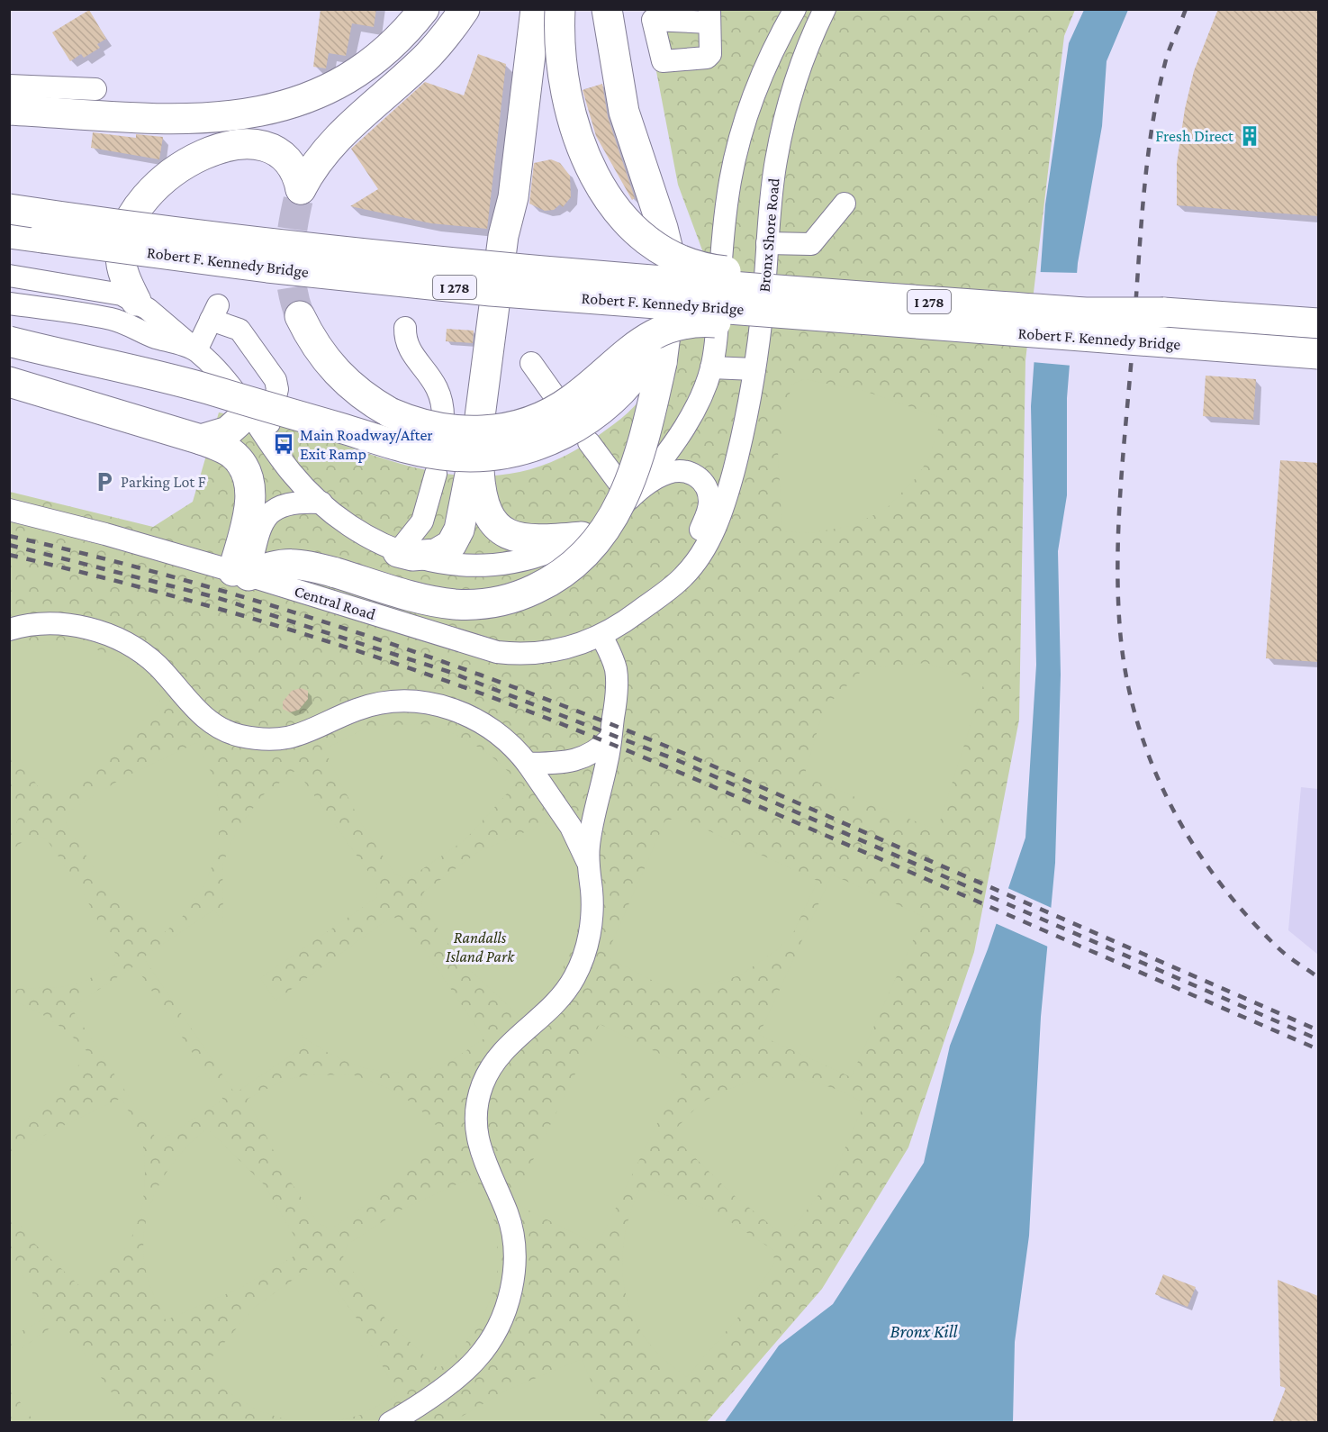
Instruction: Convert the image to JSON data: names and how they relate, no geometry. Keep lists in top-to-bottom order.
{
  "streets": {
    "highway": ["Robert F. Kennedy Bridge", "I 278"],
    "street": ["Bronx Shore Road", "Central Road"]
  },
  "crossings": [
    ["Bronx Shore Road", "Central Road"]
  ],
  "water": ["Bronx Kill"],
  "parks": ["Randalls Island Park"],
  "places": {
    "building": ["Fresh Direct"],
    "bus stop": ["Main Roadway/After Exit Ramp"],
    "parking": ["Parking Lot F"]
  }
}
